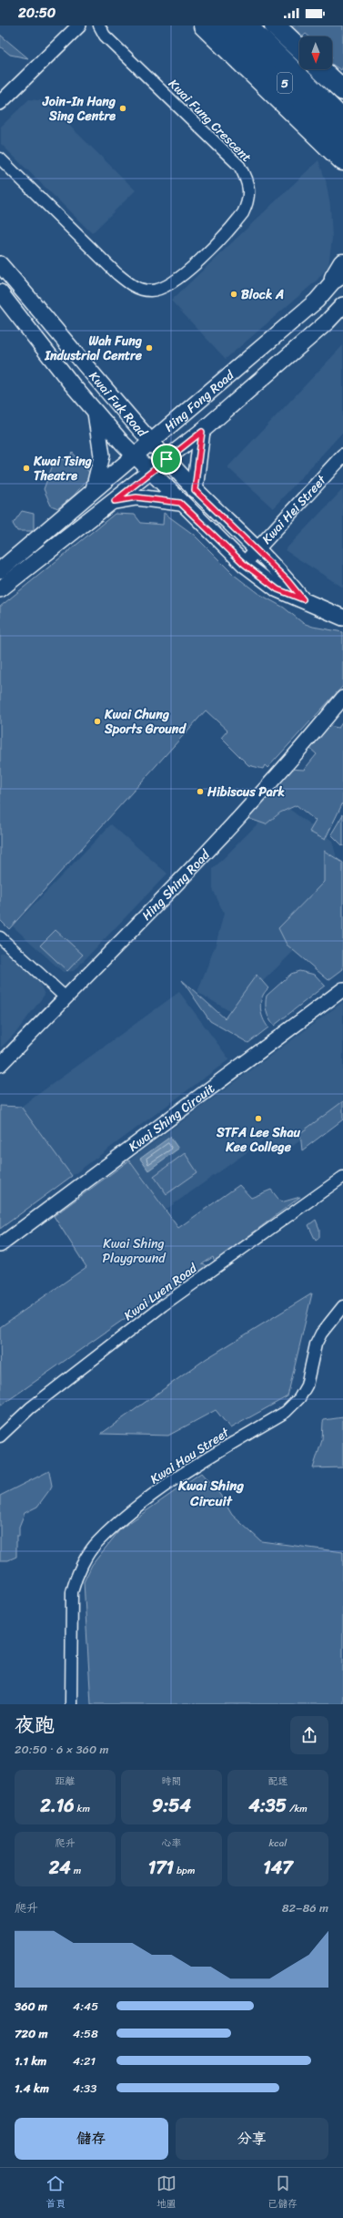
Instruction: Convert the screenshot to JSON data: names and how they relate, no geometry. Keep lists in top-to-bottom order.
{
  "streets": {
    "highway": ["5"],
    "main road": ["Hing Fong Road", "Kwai Fuk Road"],
    "street": [
      "Kwai Fung Crescent",
      "Kwai Hei Street",
      "Hing Shing Road",
      "Kwai Shing Circuit",
      "Kwai Luen Road",
      "Kwai Hau Street"
    ]
  },
  "crossings": [
    ["Hing Fong Road", "Kwai Fuk Road"],
    ["Kwai Fuk Road", "Kwai Hei Street"]
  ],
  "districts": ["Kwai Shing Circuit"],
  "parks": ["Kwai Shing Playground"],
  "places": [
    "Join-In Hang Sing Centre",
    "Block A",
    "Wah Fung Industrial Centre",
    "Kwai Tsing Theatre",
    "Kwai Chung Sports Ground",
    "Hibiscus Park",
    "STFA Lee Shau Kee College"
  ],
  "north": "bottom",
  "page": {
    "status": "20:50",
    "heading": ["夜跑", "20:50 · 6 × 360 m"],
    "stats": [
      ["距離", "2.16 km"],
      ["時間", "9:54"],
      ["配速", "4:35 /km"],
      ["爬升", "24 m"],
      ["心率", "171 bpm"],
      ["kcal", "147"]
    ],
    "chart": ["爬升", "82–86 m"],
    "list": [
      {
        "name": "360 m",
        "note": "4:45"
      },
      {
        "name": "720 m",
        "note": "4:58"
      },
      {
        "name": "1.1 km",
        "note": "4:21"
      },
      {
        "name": "1.4 km",
        "note": "4:33"
      }
    ],
    "buttons": ["儲存", "分享"],
    "tabs": ["首頁", "地圖", "已儲存"]
  }
}
